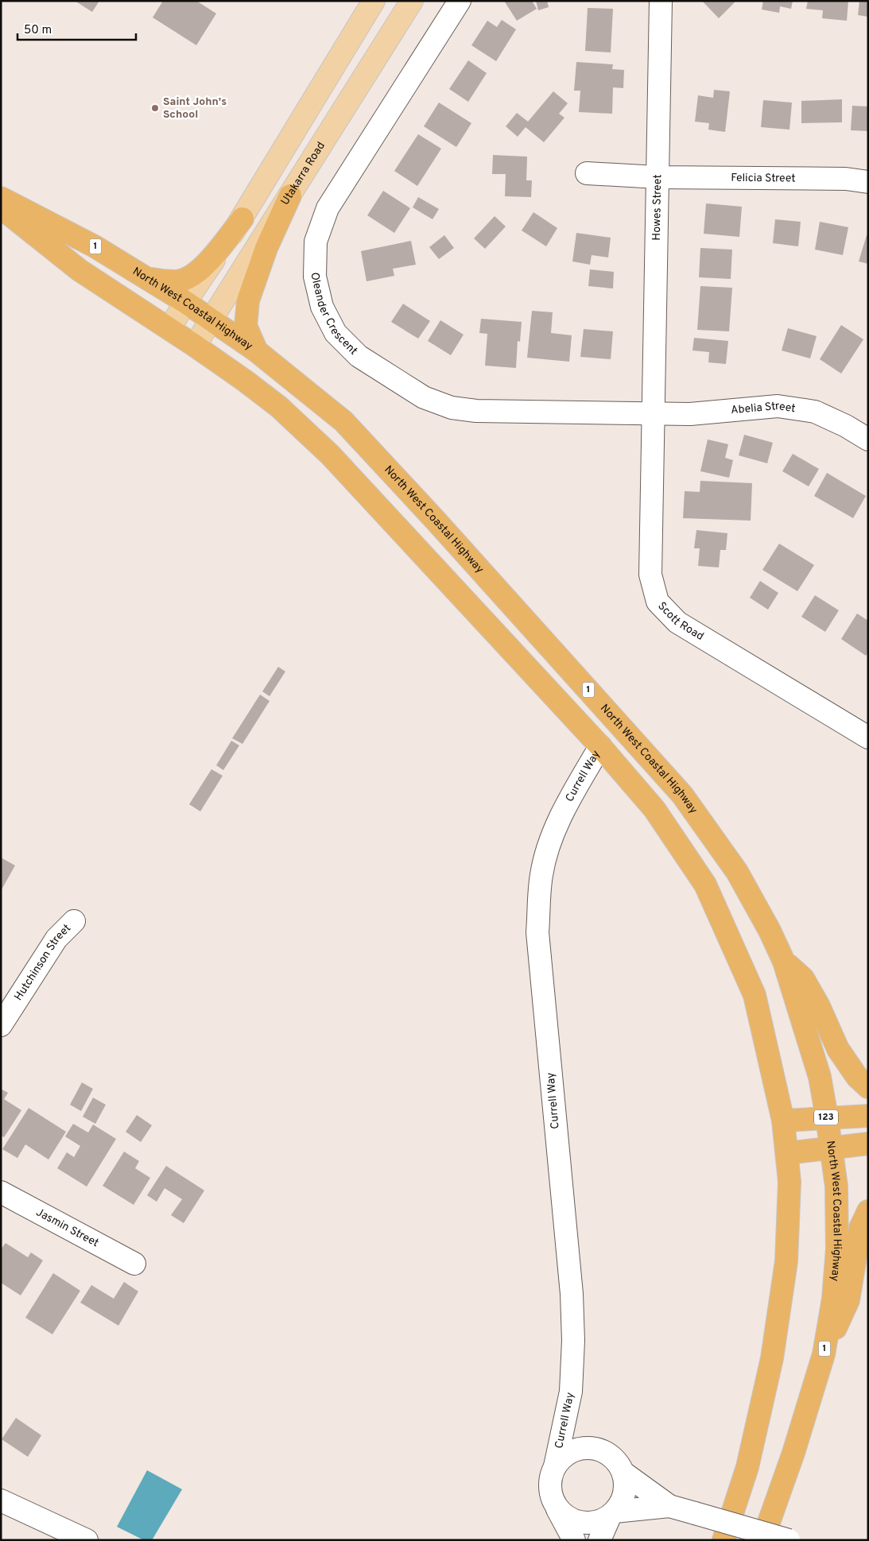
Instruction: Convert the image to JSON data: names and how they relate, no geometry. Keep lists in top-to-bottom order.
{
  "streets": {
    "highway": ["1", "North West Coastal Highway", "123"],
    "main road": ["Utakarra Road"],
    "street": [
      "Felicia Street",
      "Howes Street",
      "Oleander Crescent",
      "Abelia Street",
      "Scott Road",
      "Currell Way",
      "Hutchinson Street",
      "Jasmin Street"
    ]
  },
  "crossings": [
    ["Utakarra Road", "North West Coastal Highway"],
    ["Felicia Street", "Howes Street"],
    ["Howes Street", "Oleander Crescent"],
    ["Howes Street", "Abelia Street"],
    ["Howes Street", "Scott Road"],
    ["North West Coastal Highway", "123"],
    ["Oleander Crescent", "Abelia Street"],
    ["Oleander Crescent", "Scott Road"],
    ["Abelia Street", "Scott Road"]
  ],
  "places": ["Saint John's School"],
  "scale_bar": "50 m"
}
